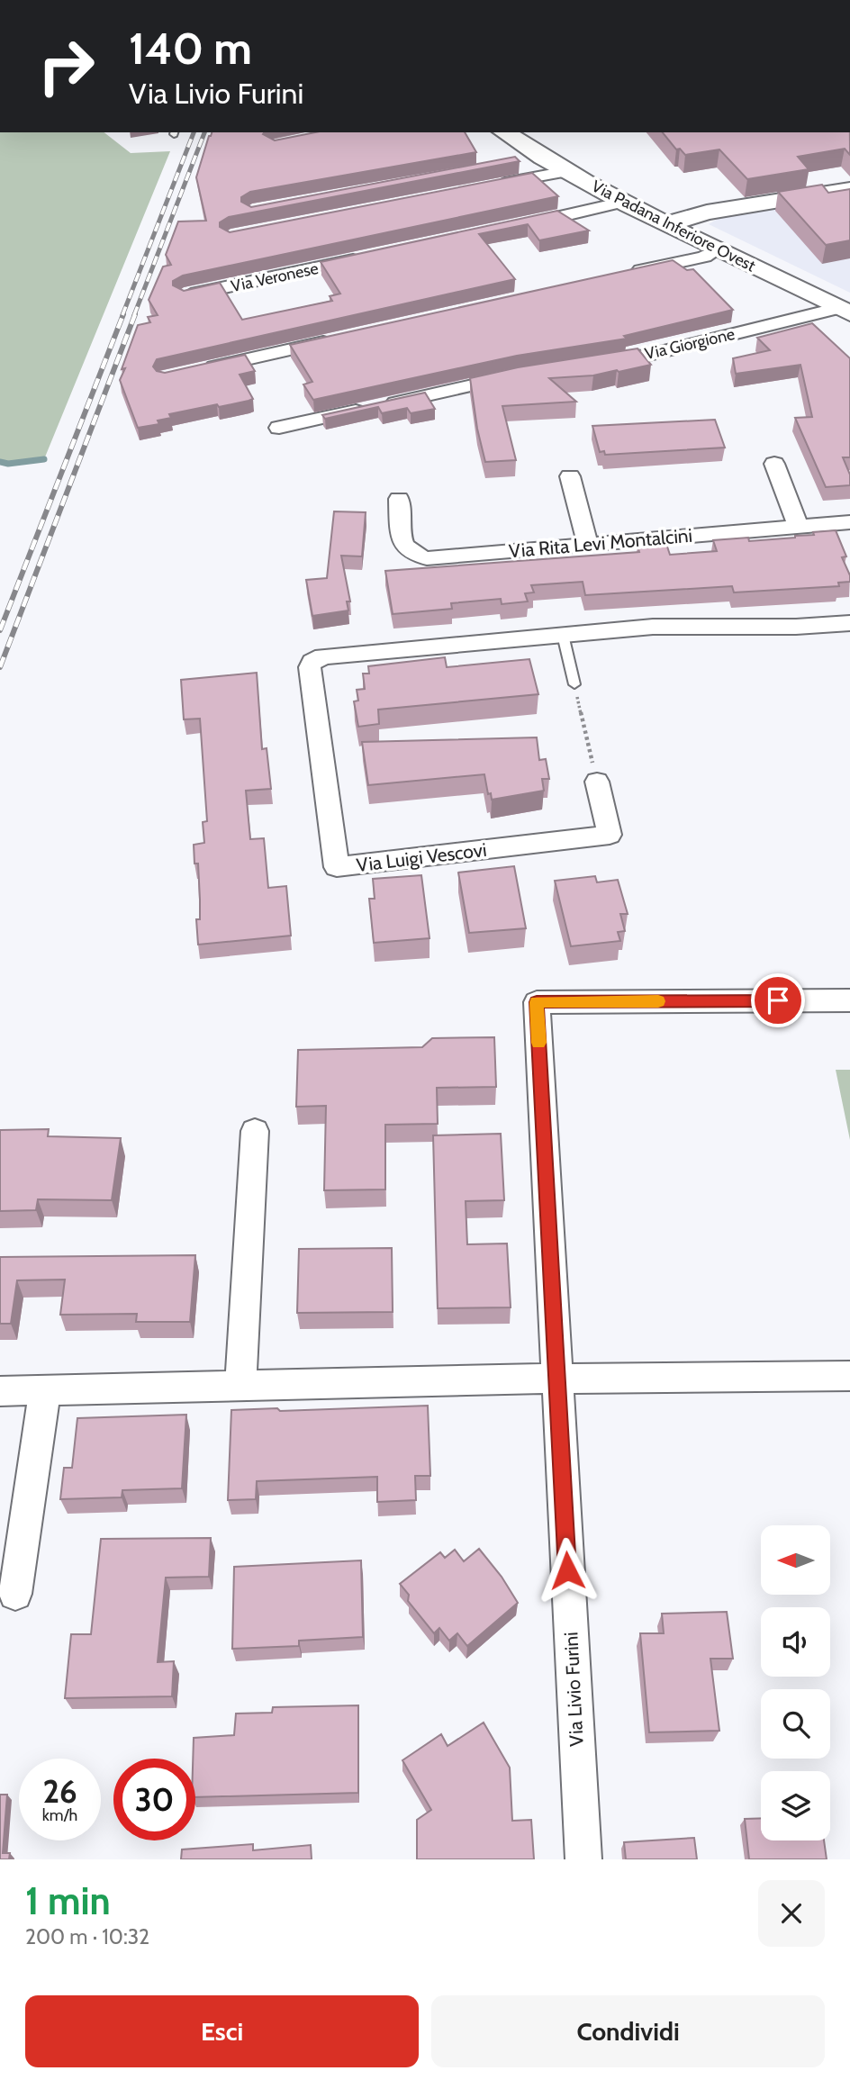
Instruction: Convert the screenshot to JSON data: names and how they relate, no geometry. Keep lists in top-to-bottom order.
{
  "streets": {
    "street": [
      "Via Padana Inferiore Ovest",
      "Via Veronese",
      "Via Giorgione",
      "Via Rita Levi Montalcini",
      "Via Luigi Vescovi",
      "Via Livio Furini"
    ]
  },
  "crossings": [
    ["Via Padana Inferiore Ovest", "Via Giorgione"]
  ],
  "north": "left",
  "page": {
    "turn": ["140 m", "Via Livio Furini"],
    "speed": "26 km/h",
    "limit": "30",
    "heading": ["1 min", "200 m · 10:32"],
    "buttons": ["Esci", "Condividi"]
  }
}
